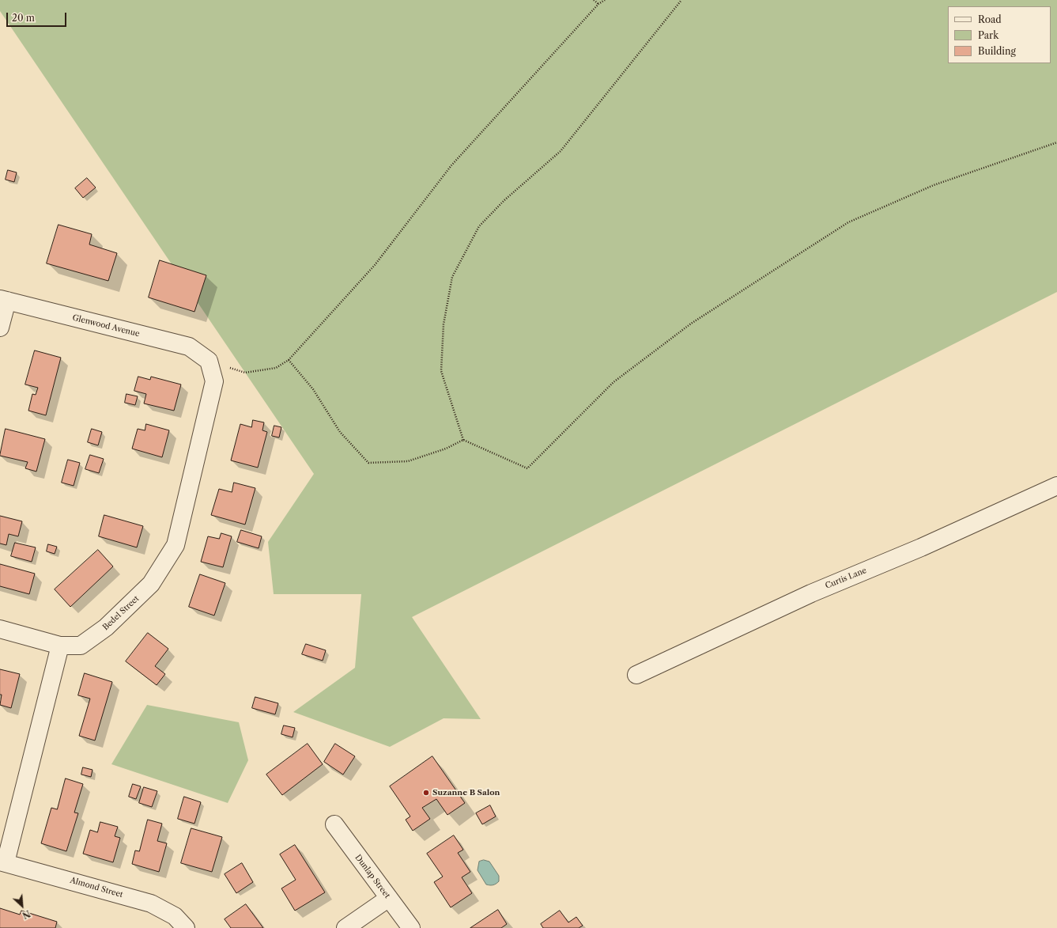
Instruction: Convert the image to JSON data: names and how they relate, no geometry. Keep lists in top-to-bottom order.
{
  "streets": {
    "street": [
      "Glenwood Avenue",
      "Curtis Lane",
      "Bedel Street",
      "Dunlap Street",
      "Almond Street"
    ]
  },
  "crossings": [
    ["Glenwood Avenue", "Bedel Street"]
  ],
  "places": ["Suzanne B Salon"],
  "legend": ["Road", "Park", "Building"],
  "scale_bar": "20 m",
  "north": "bottom right"
}
